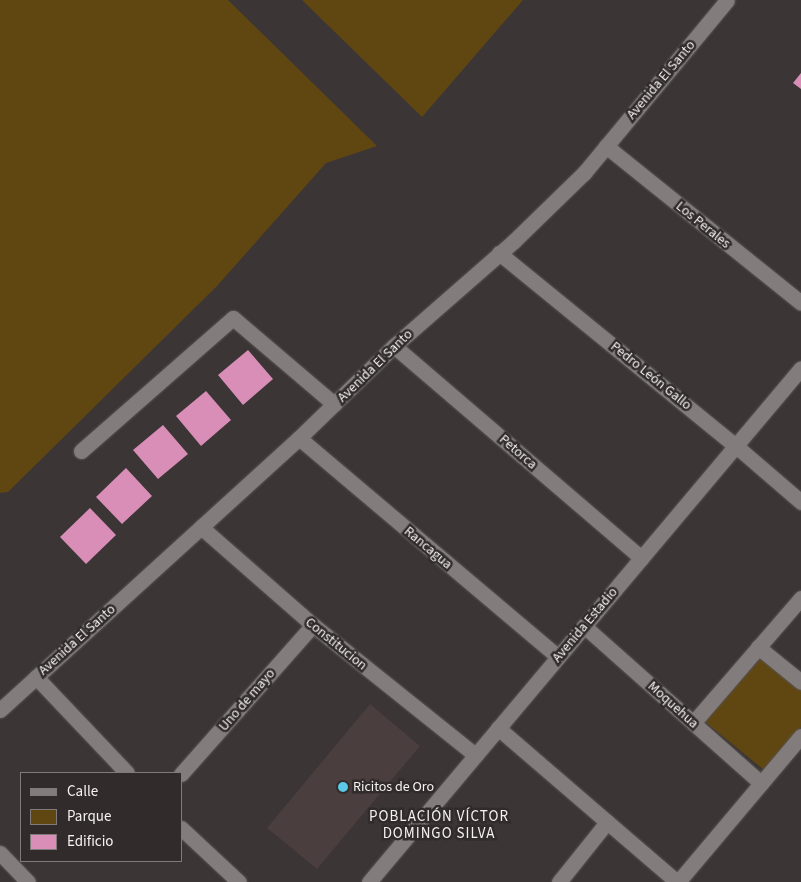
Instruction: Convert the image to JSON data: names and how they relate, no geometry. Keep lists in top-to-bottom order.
{
  "streets": {
    "street": [
      "Avenida El Santo",
      "Los Perales",
      "Pedro León Gallo",
      "Petorca",
      "Rancagua",
      "Avenida Estadio",
      "Constitucion",
      "Uno de mayo",
      "Moquehua"
    ]
  },
  "crossings": [
    ["Avenida El Santo", "Los Perales"],
    ["Avenida El Santo", "Pedro León Gallo"],
    ["Avenida El Santo", "Petorca"],
    ["Avenida El Santo", "Rancagua"],
    ["Avenida El Santo", "Constitucion"],
    ["Pedro León Gallo", "Avenida Estadio"],
    ["Petorca", "Avenida Estadio"],
    ["Rancagua", "Avenida Estadio"],
    ["Avenida Estadio", "Constitucion"],
    ["Avenida Estadio", "Moquehua"],
    ["Constitucion", "Uno de mayo"]
  ],
  "districts": ["POBLACIÓN VÍCTOR DOMINGO SILVA"],
  "places": ["Ricitos de Oro"],
  "legend": ["Calle", "Parque", "Edificio"]
}
